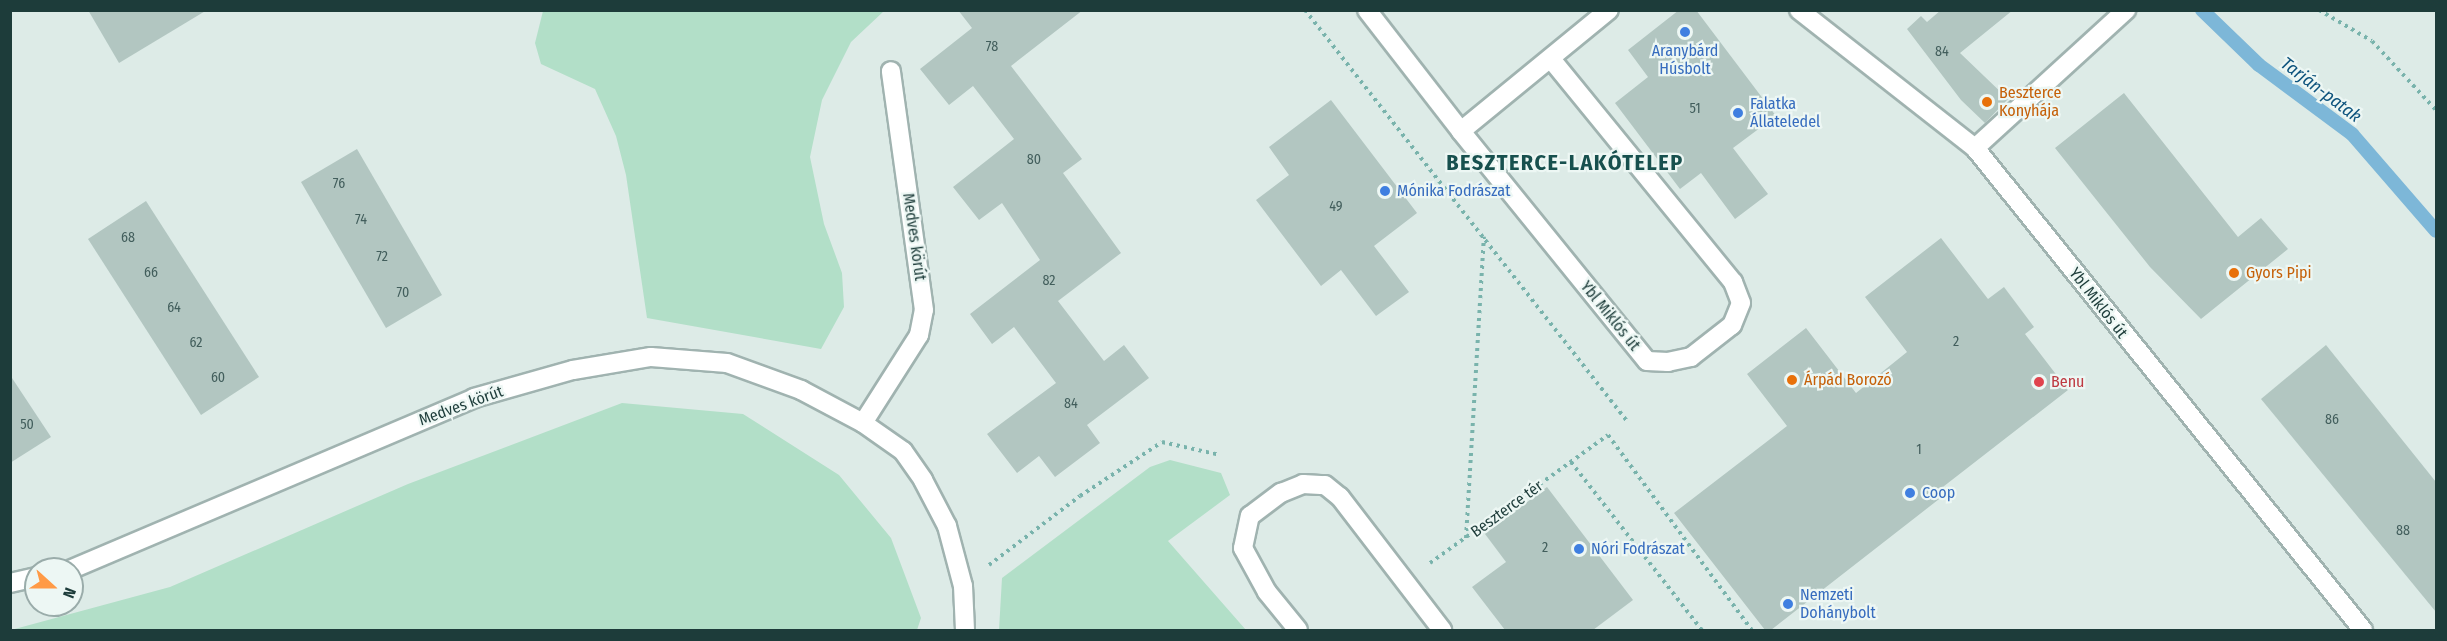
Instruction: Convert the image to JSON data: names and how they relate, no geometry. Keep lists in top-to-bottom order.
{
  "streets": {
    "street": ["Medves körút", "Ybl Miklós út"],
    "path": ["Beszterce tér"]
  },
  "districts": ["BESZTERCE-LAKÓTELEP"],
  "water": ["Tarján-patak"],
  "places": [
    "Aranybárd Húsbolt",
    "Beszterce Konyhája",
    "Falatka Állateledel",
    "Mónika Fodrászat",
    "Gyors Pipi",
    "Árpád Borozó",
    "Benu",
    "Coop",
    "Nóri Fodrászat",
    "Nemzeti Dohánybolt"
  ],
  "house_numbers": [
    "78",
    "84",
    "51",
    "80",
    "76",
    "49",
    "74",
    "68",
    "72",
    "66",
    "82",
    "70",
    "64",
    "2",
    "62",
    "60",
    "84",
    "86",
    "50",
    "1",
    "88",
    "2"
  ],
  "north": "right"
}
